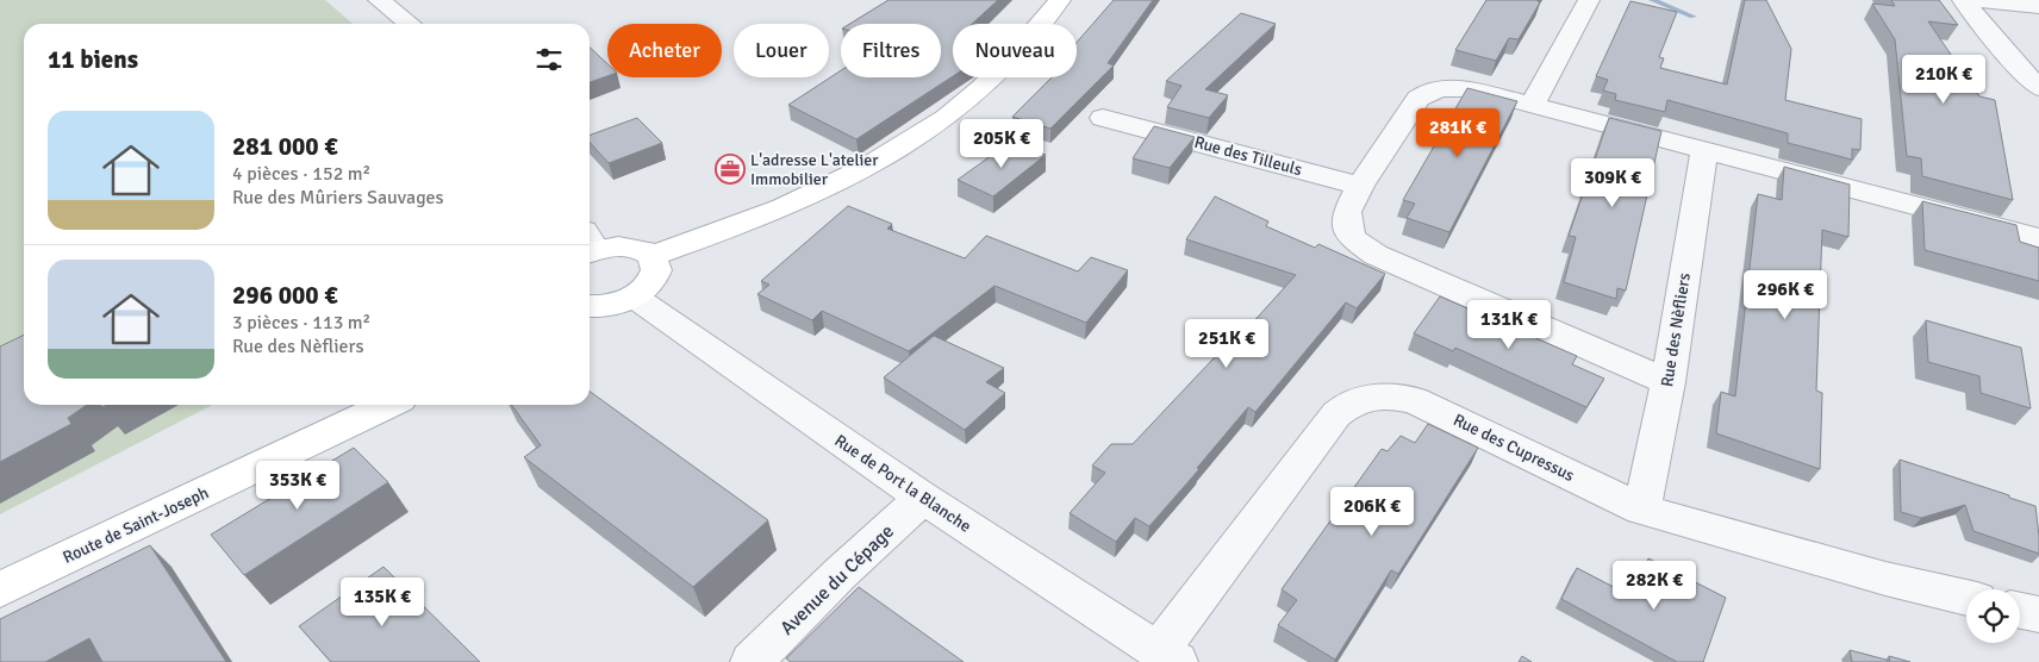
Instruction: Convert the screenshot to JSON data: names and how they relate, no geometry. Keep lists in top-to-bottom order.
{
  "streets": {
    "street": [
      "Rue des Tilleuls",
      "Rue des Nèfliers",
      "Rue des Cupressus",
      "Rue de Port la Blanche",
      "Route de Saint-Joseph",
      "Avenue du Cépage"
    ]
  },
  "crossings": [
    ["Rue des Nèfliers", "Rue des Cupressus"],
    ["Rue des Cupressus", "Rue de Port la Blanche"],
    ["Rue de Port la Blanche", "Avenue du Cépage"]
  ],
  "places": {
    "office": ["L'adresse L'atelier Immobilier"]
  },
  "page": {
    "chip": [
      "Acheter",
      "Louer",
      "Filtres",
      "Nouveau"
    ],
    "heading": "11 biens",
    "price": [
      "210K €",
      "281K €",
      "205K €",
      "309K €",
      "296K €",
      "131K €",
      "251K €",
      "353K €",
      "206K €",
      "282K €",
      "135K €"
    ],
    "list": [
      {
        "name": "281 000 €",
        "note": "4 pièces · 152 m² · Rue des Mûriers Sauvages"
      },
      {
        "name": "296 000 €",
        "note": "3 pièces · 113 m² · Rue des Nèfliers"
      }
    ]
  }
}
